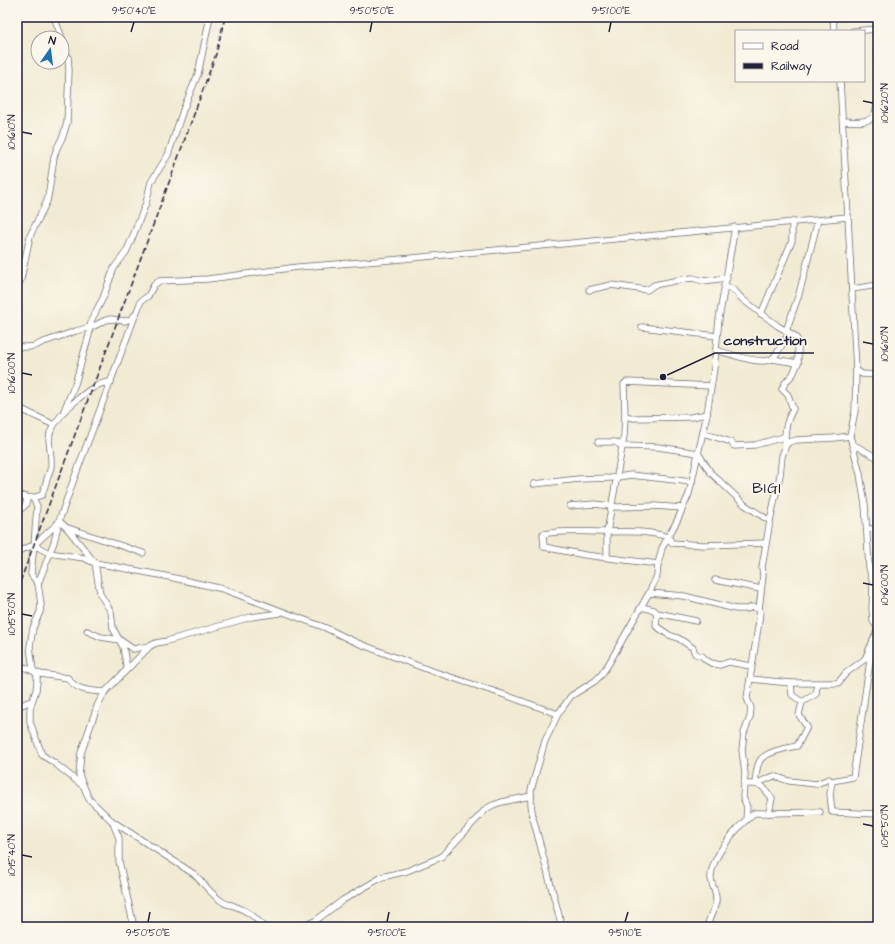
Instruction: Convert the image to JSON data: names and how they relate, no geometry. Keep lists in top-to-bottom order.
{
  "districts": ["BIGI"],
  "places": ["construction"],
  "legend": ["Road", "Railway"],
  "north": "top",
  "coordinates": [
    "9°50'40\"E",
    "9°50'50\"E",
    "9°51'00\"E",
    "10°16'20\"N",
    "10°16'10\"N",
    "10°16'00\"N",
    "10°15'50\"N",
    "10°15'40\"N",
    "9°51'10\"E"
  ]
}
